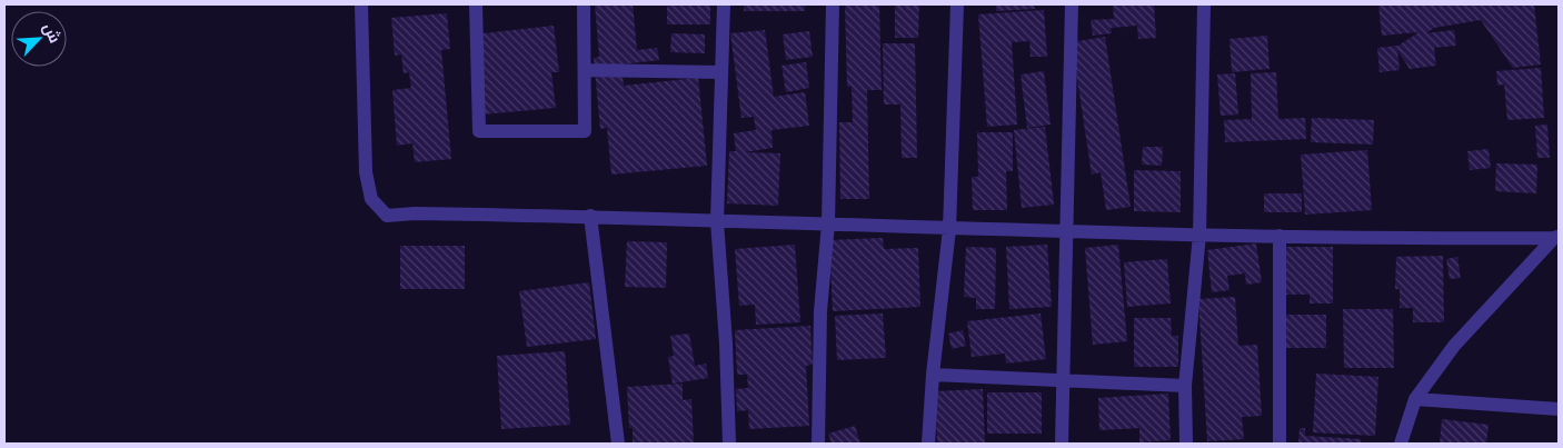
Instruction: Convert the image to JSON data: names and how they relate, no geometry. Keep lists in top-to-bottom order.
{
  "north": "top right"
}
